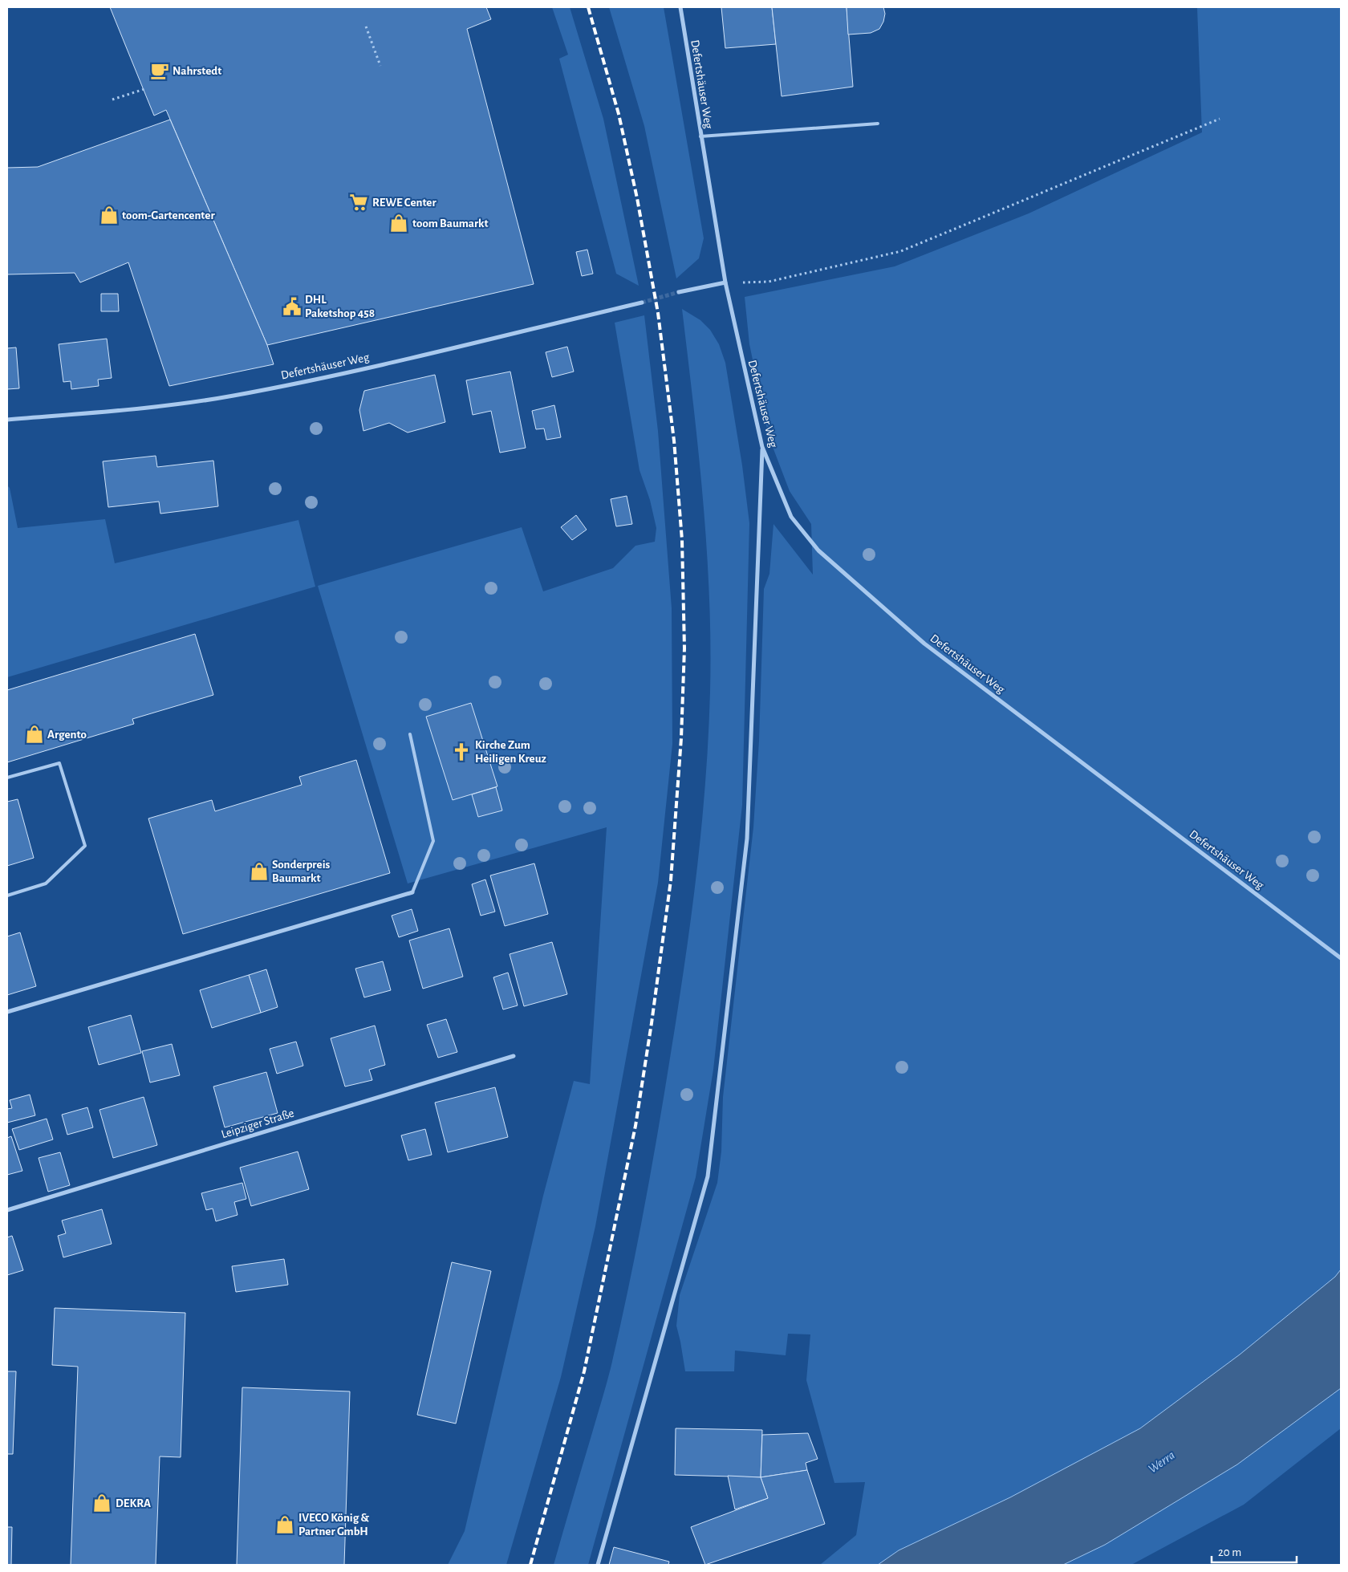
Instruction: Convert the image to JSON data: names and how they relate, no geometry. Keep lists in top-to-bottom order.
{
  "streets": {
    "street": ["Defertshäuser Weg", "Leipziger Straße"]
  },
  "water": ["Werra"],
  "places": {
    "cafe": ["Nahrstedt"],
    "supermarket": ["REWE Center"],
    "shop": [
      "toom-Gartencenter",
      "toom Baumarkt",
      "Argento",
      "Sonderpreis Baumarkt",
      "DEKRA",
      "IVECO König & Partner GmbH"
    ],
    "public building": ["DHL Paketshop 458"],
    "church": ["Kirche Zum Heiligen Kreuz"]
  },
  "scale_bar": "20 m"
}
